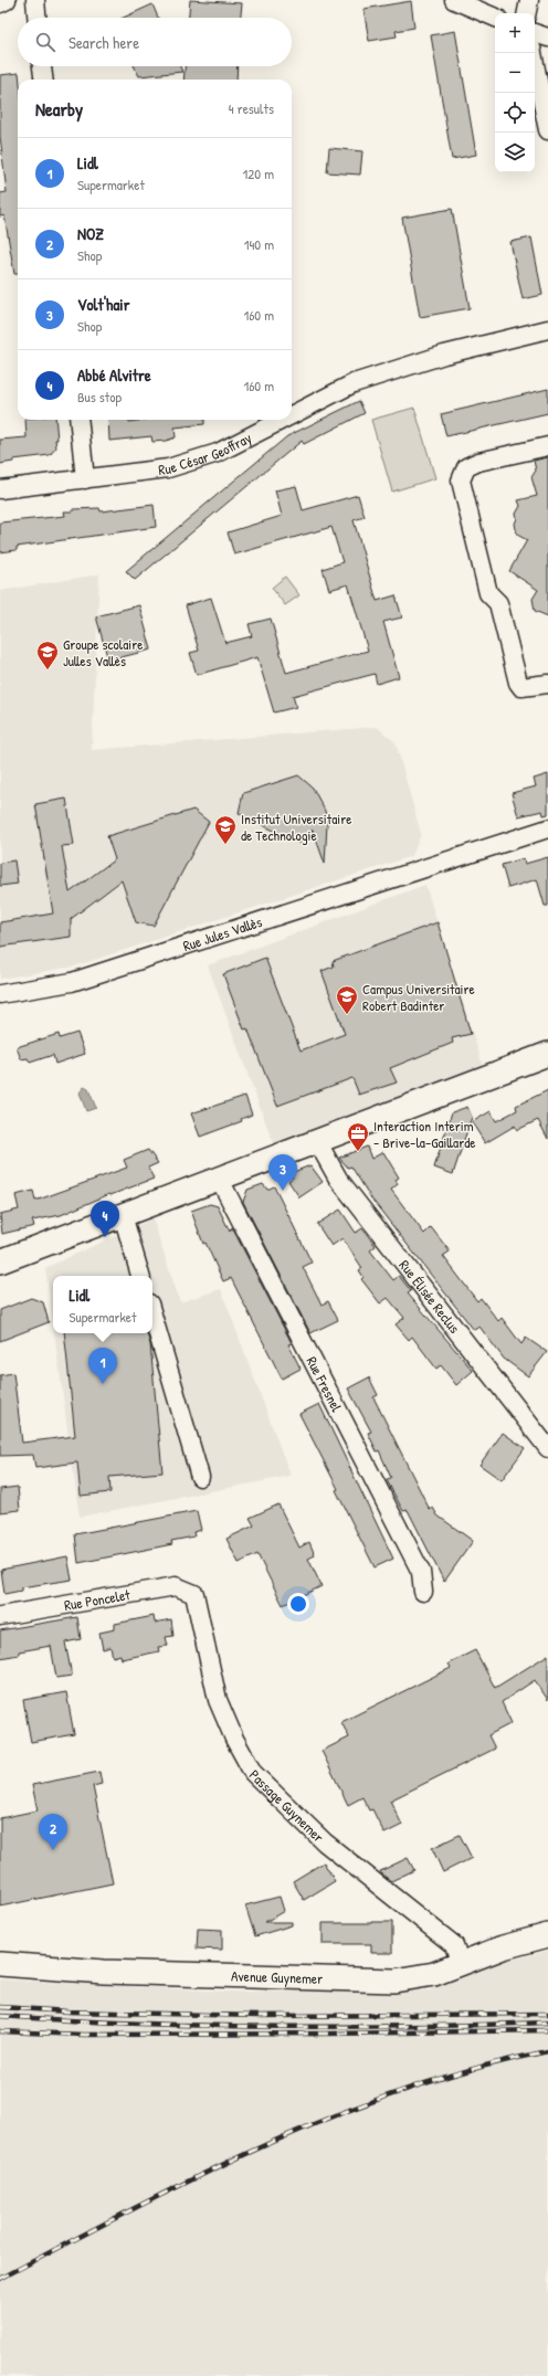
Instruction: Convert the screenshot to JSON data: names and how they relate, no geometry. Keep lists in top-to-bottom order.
{
  "streets": {
    "main road": ["Avenue Guynemer"],
    "street": [
      "Rue César Geoffray",
      "Rue Jules Vallès",
      "Rue Élisée Reclus",
      "Rue Fresnel",
      "Rue Poncelet",
      "Passage Guynemer"
    ]
  },
  "crossings": [
    ["Rue Poncelet", "Passage Guynemer"],
    ["Passage Guynemer", "Avenue Guynemer"]
  ],
  "places": {
    "school or university": ["Groupe scolaire Julles Vallès", "Institut Universitaire de Technologie", "Campus Universitaire Robert Badinter"],
    "office": ["Interaction Interim - Brive-la-Gaillarde"]
  },
  "page": {
    "map_buttons": ["+", "−"],
    "search": "Search here",
    "heading": ["Nearby", "4 results"],
    "list": [
      {
        "mark": "1",
        "name": "Lidl",
        "note": "Supermarket",
        "value": "120 m"
      },
      {
        "mark": "2",
        "name": "NOZ",
        "note": "Shop",
        "value": "140 m"
      },
      {
        "mark": "3",
        "name": "Volt'hair",
        "note": "Shop",
        "value": "160 m"
      },
      {
        "mark": "4",
        "name": "Abbé Alvitre",
        "note": "Bus stop",
        "value": "160 m"
      }
    ],
    "pins": [
      "3",
      "4",
      "1",
      "2"
    ],
    "popup": ["Lidl", "Supermarket"]
  }
}
